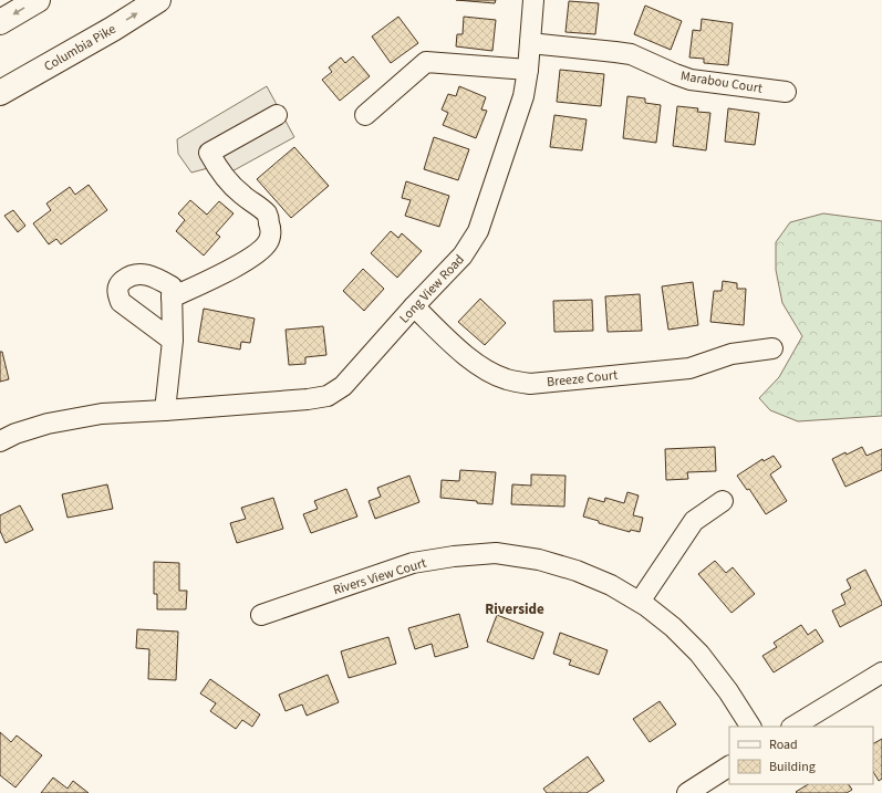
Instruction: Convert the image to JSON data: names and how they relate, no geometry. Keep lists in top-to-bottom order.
{
  "streets": {
    "highway": ["Columbia Pike"],
    "street": [
      "Marabou Court",
      "Long View Road",
      "Breeze Court",
      "Rivers View Court"
    ]
  },
  "crossings": [
    ["Marabou Court", "Long View Road"],
    ["Long View Road", "Breeze Court"]
  ],
  "one_way": ["Columbia Pike"],
  "districts": ["Riverside"],
  "legend": ["Road", "Building"]
}
